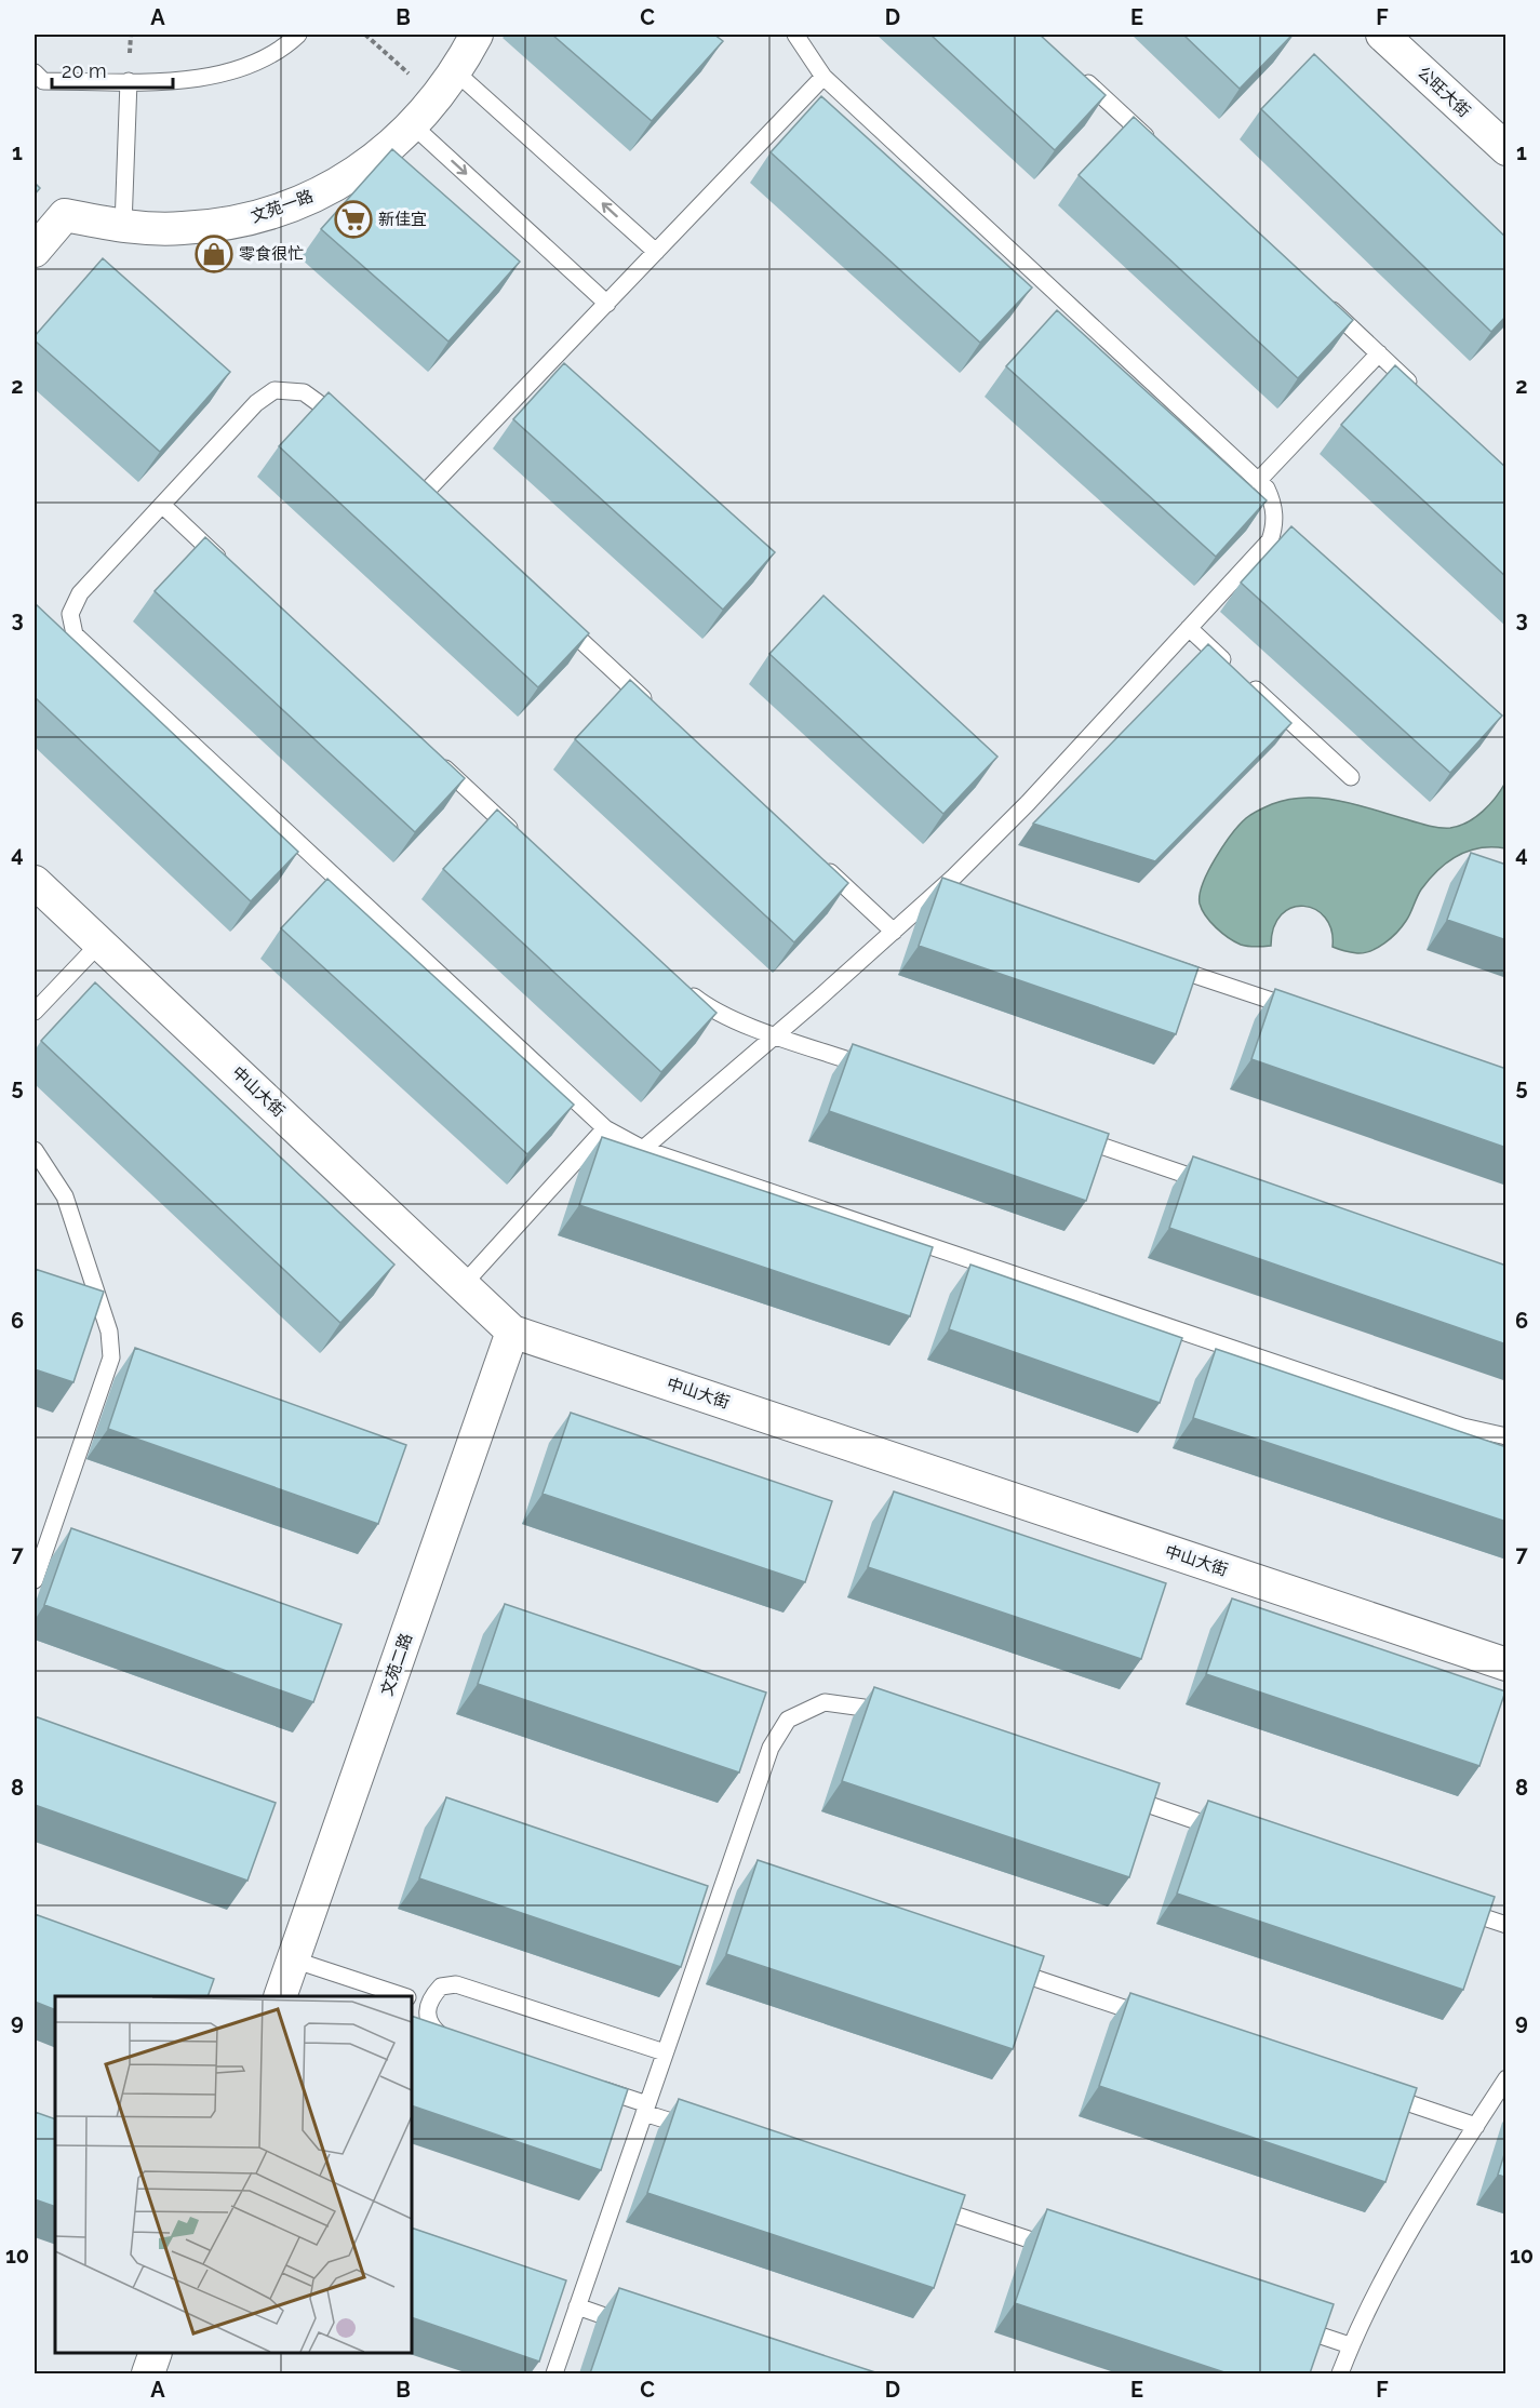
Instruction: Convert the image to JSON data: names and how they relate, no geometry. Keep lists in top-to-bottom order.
{
  "streets": {
    "street": [
      "公旺大街",
      "文苑一路",
      "中山大街",
      "文苑二路"
    ]
  },
  "crossings": [
    ["中山大街", "文苑二路"]
  ],
  "places": {
    "supermarket": ["新佳宜"],
    "shop": ["零食很忙"]
  },
  "scale_bar": "20 m",
  "grid": {
    "columns": [
      "A",
      "B",
      "C",
      "D",
      "E",
      "F"
    ],
    "rows": [
      "1",
      "2",
      "3",
      "4",
      "5",
      "6",
      "7",
      "8",
      "9",
      "10"
    ]
  }
}
